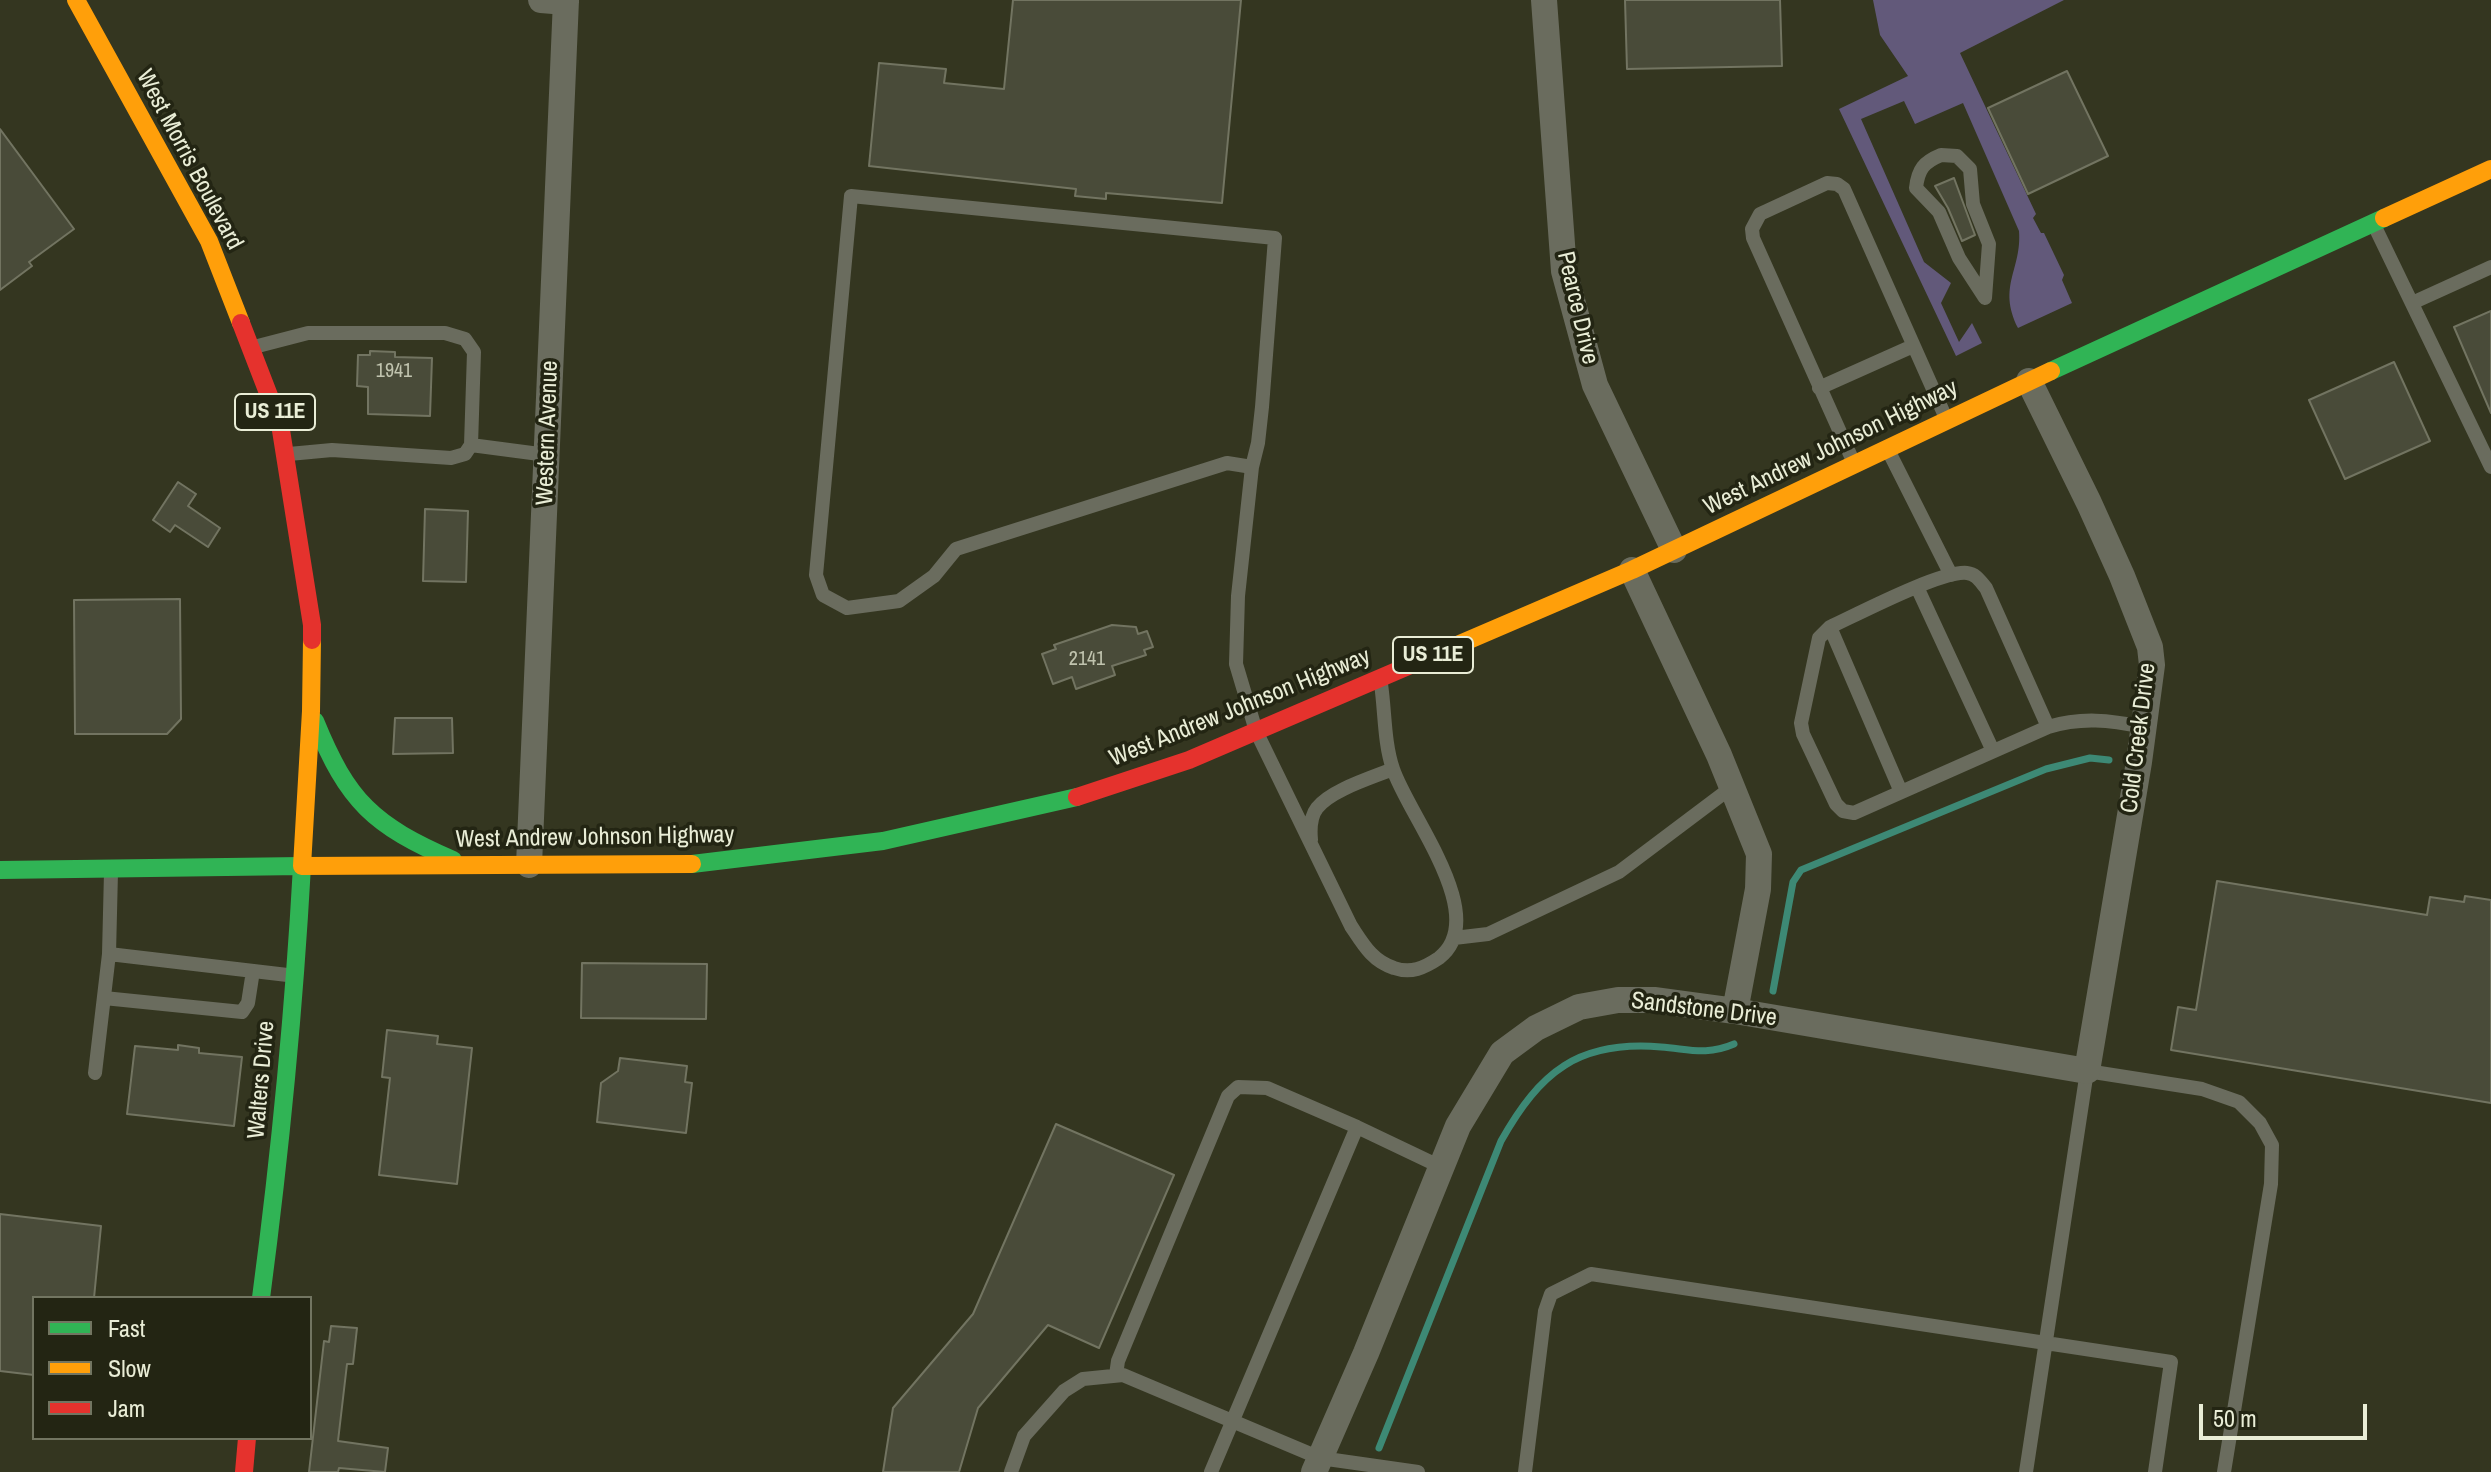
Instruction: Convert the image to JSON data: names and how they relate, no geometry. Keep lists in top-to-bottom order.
{
  "streets": {
    "main road": [
      "West Morris Boulevard",
      "US 11E",
      "West Andrew Johnson Highway",
      "Walters Drive"
    ],
    "street": [
      "Pearce Drive",
      "Western Avenue",
      "Cold Creek Drive",
      "Sandstone Drive"
    ]
  },
  "crossings": [
    ["West Morris Boulevard", "West Andrew Johnson Highway"],
    ["West Morris Boulevard", "Walters Drive"],
    ["Pearce Drive", "West Andrew Johnson Highway"],
    ["Western Avenue", "West Andrew Johnson Highway"],
    ["West Andrew Johnson Highway", "Cold Creek Drive"],
    ["West Andrew Johnson Highway", "Walters Drive"],
    ["Cold Creek Drive", "Sandstone Drive"]
  ],
  "house_numbers": ["1941", "2141"],
  "legend": ["Fast", "Slow", "Jam"],
  "scale_bar": "50 m"
}
